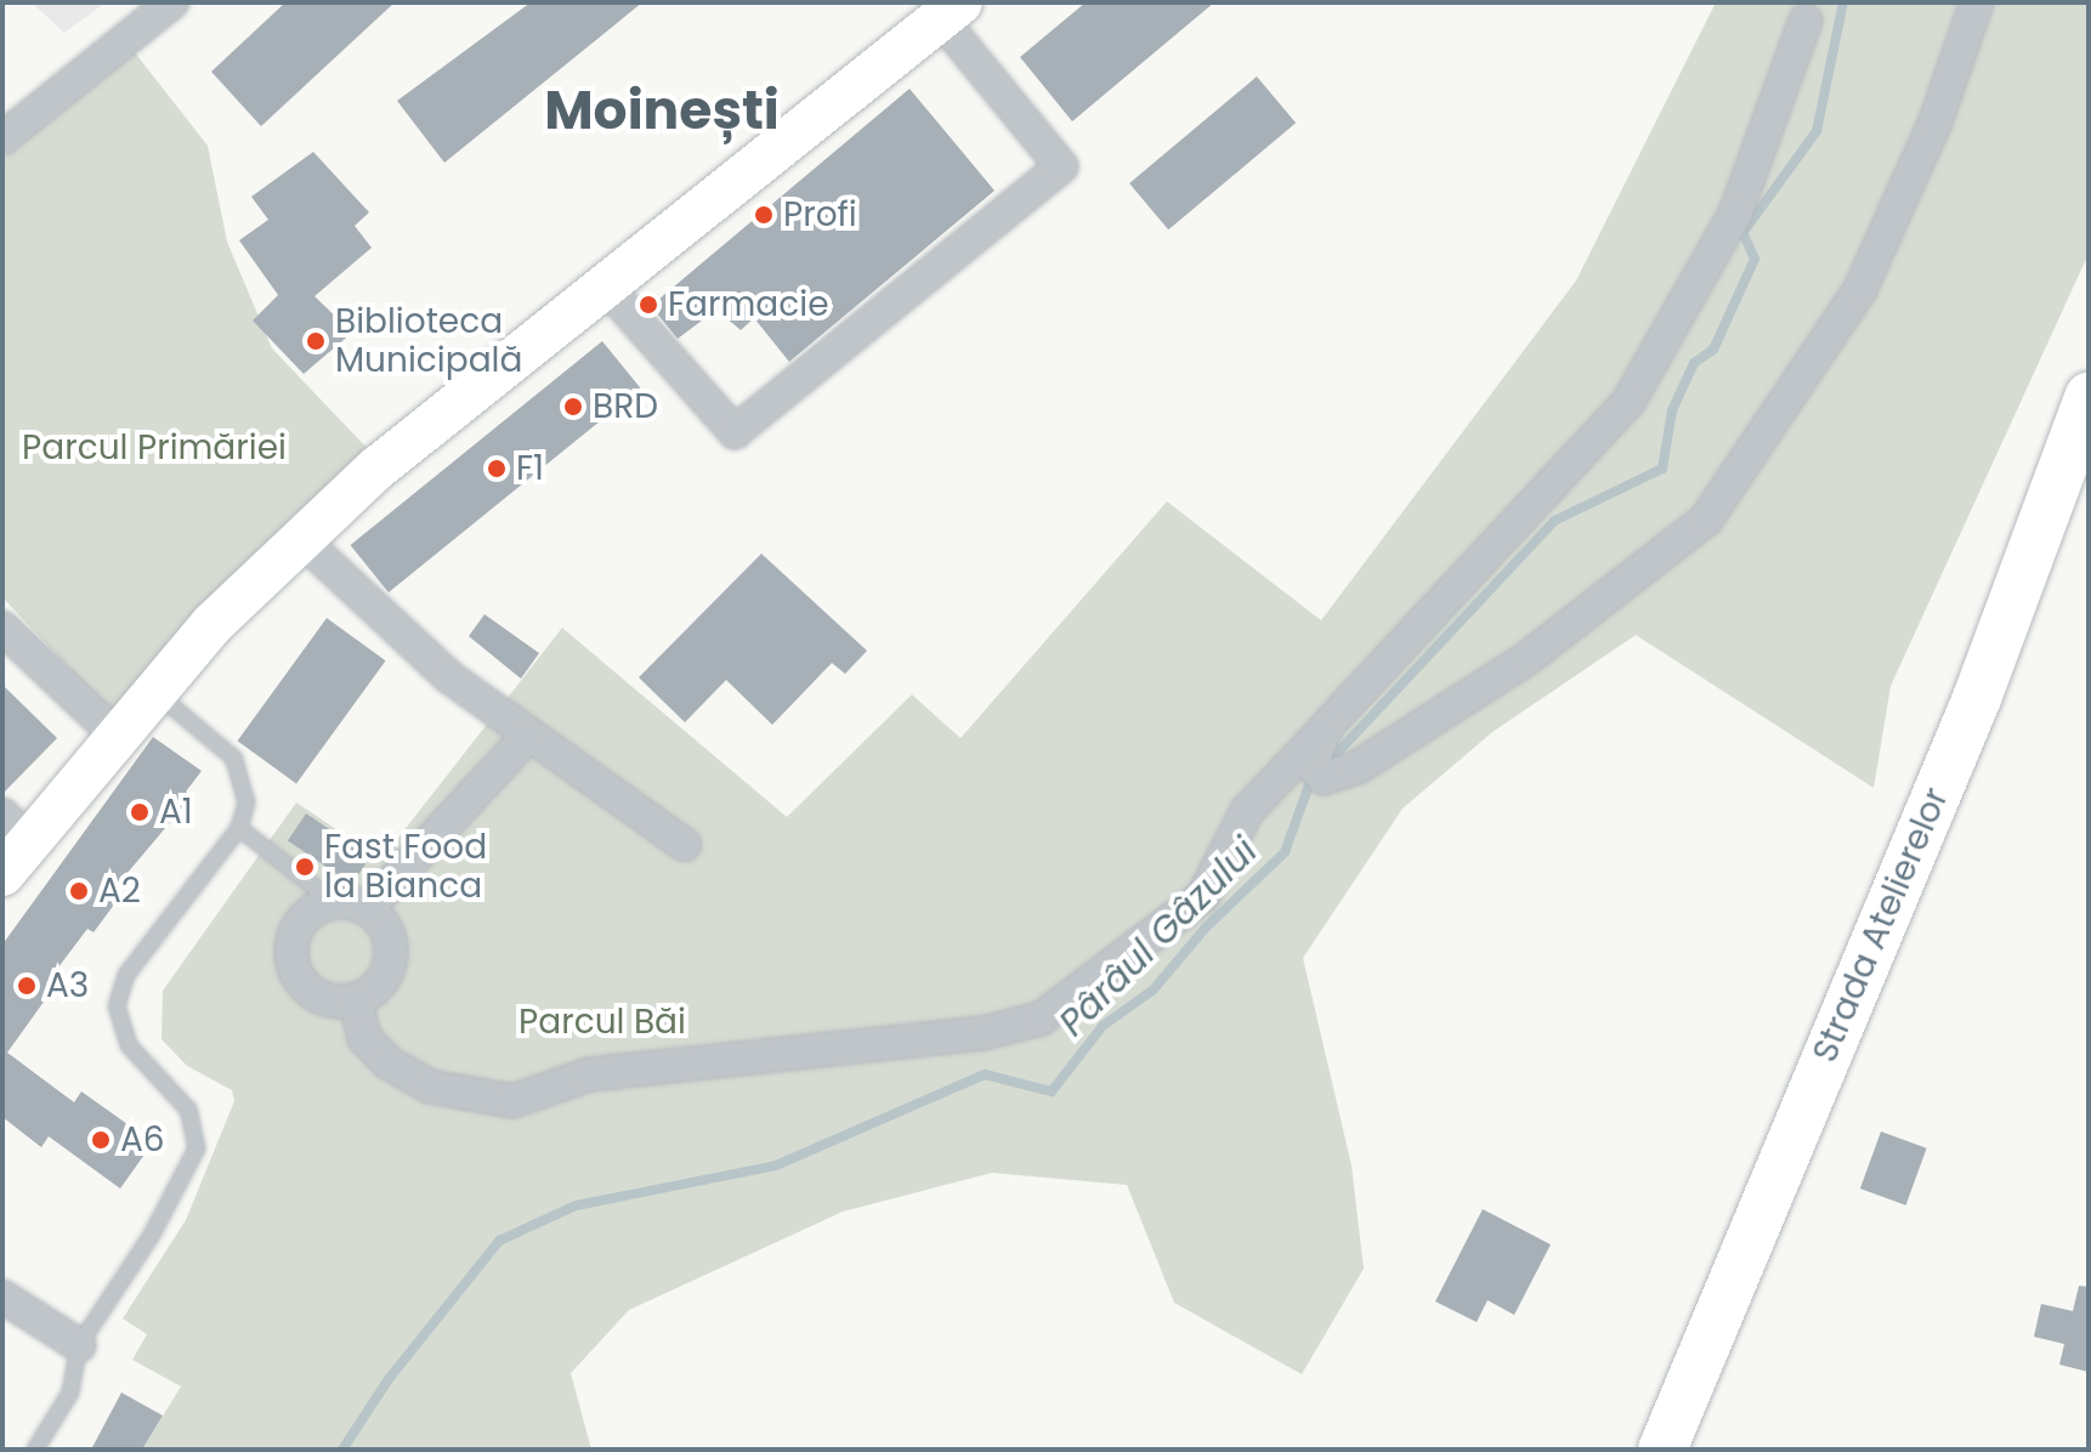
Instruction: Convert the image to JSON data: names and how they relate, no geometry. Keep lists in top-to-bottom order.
{
  "streets": {
    "main road": ["Strada Atelierelor"]
  },
  "districts": ["Moinești"],
  "water": ["Pârâul Gâzului"],
  "parks": ["Parcul Primăriei", "Parcul Băi"],
  "places": [
    "Profi",
    "Farmacie",
    "Biblioteca Municipală",
    "BRD",
    "F1",
    "A1",
    "Fast Food la Bianca",
    "A2",
    "A3",
    "A6"
  ]
}
